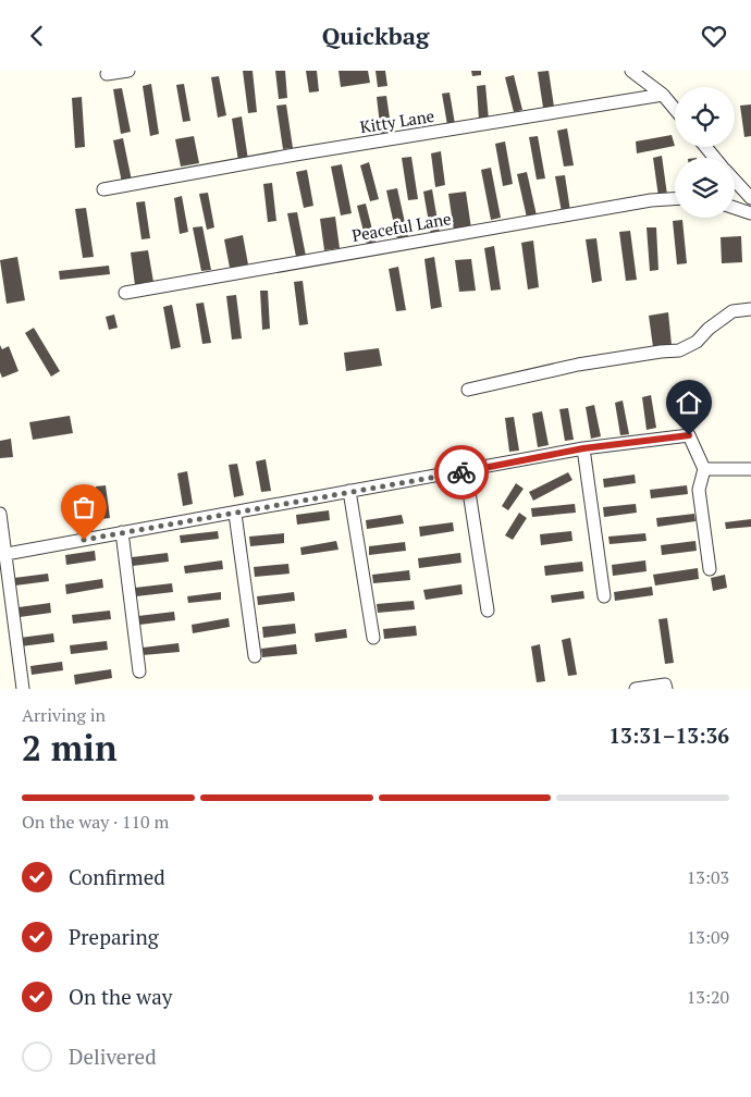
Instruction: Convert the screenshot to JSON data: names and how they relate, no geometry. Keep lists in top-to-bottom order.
{
  "streets": {
    "street": ["Kitty Lane", "Peaceful Lane"]
  },
  "page": {
    "header": "Quickbag",
    "heading": ["2 min", "Arriving in", "13:31–13:36"],
    "bar": "On the way · 110 m",
    "list": [
      ["Confirmed", "13:03"],
      ["Preparing", "13:09"],
      ["On the way", "13:20"],
      "Delivered"
    ]
  }
}
